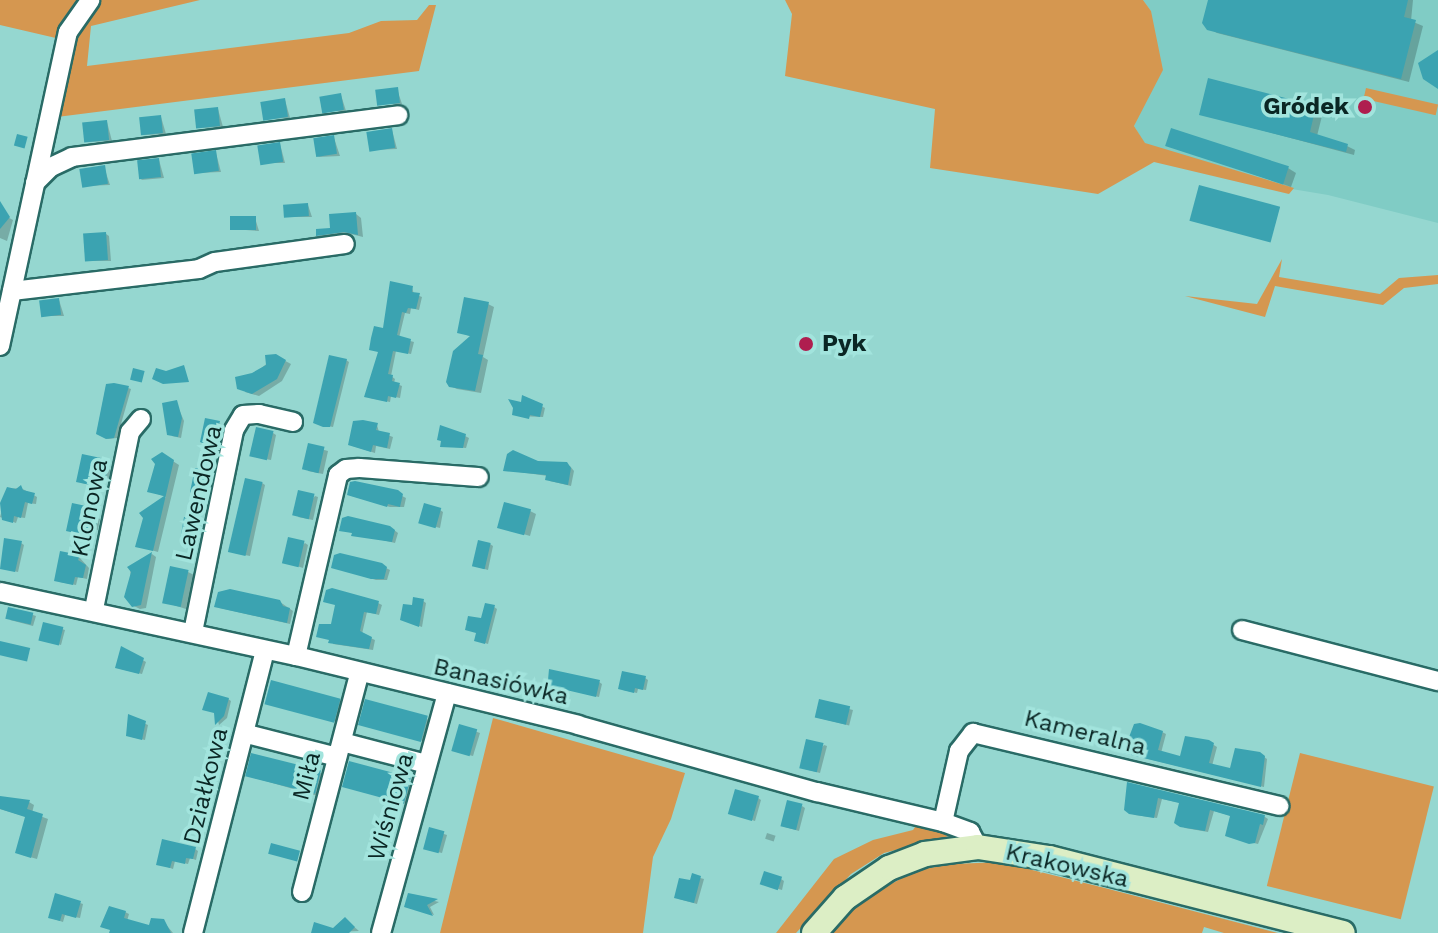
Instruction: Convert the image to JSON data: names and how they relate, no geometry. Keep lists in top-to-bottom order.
{
  "streets": {
    "main road": ["Krakowska"],
    "street": [
      "Lawendowa",
      "Klonowa",
      "Banasiówka",
      "Kameralna",
      "Miła",
      "Działkowa",
      "Wiśniowa"
    ]
  },
  "crossings": [
    ["Lawendowa", "Banasiówka"],
    ["Klonowa", "Banasiówka"],
    ["Banasiówka", "Kameralna"],
    ["Banasiówka", "Miła"],
    ["Banasiówka", "Działkowa"],
    ["Banasiówka", "Wiśniowa"],
    ["Banasiówka", "Krakowska"]
  ],
  "places": ["Gródek", "Pyk"]
}
